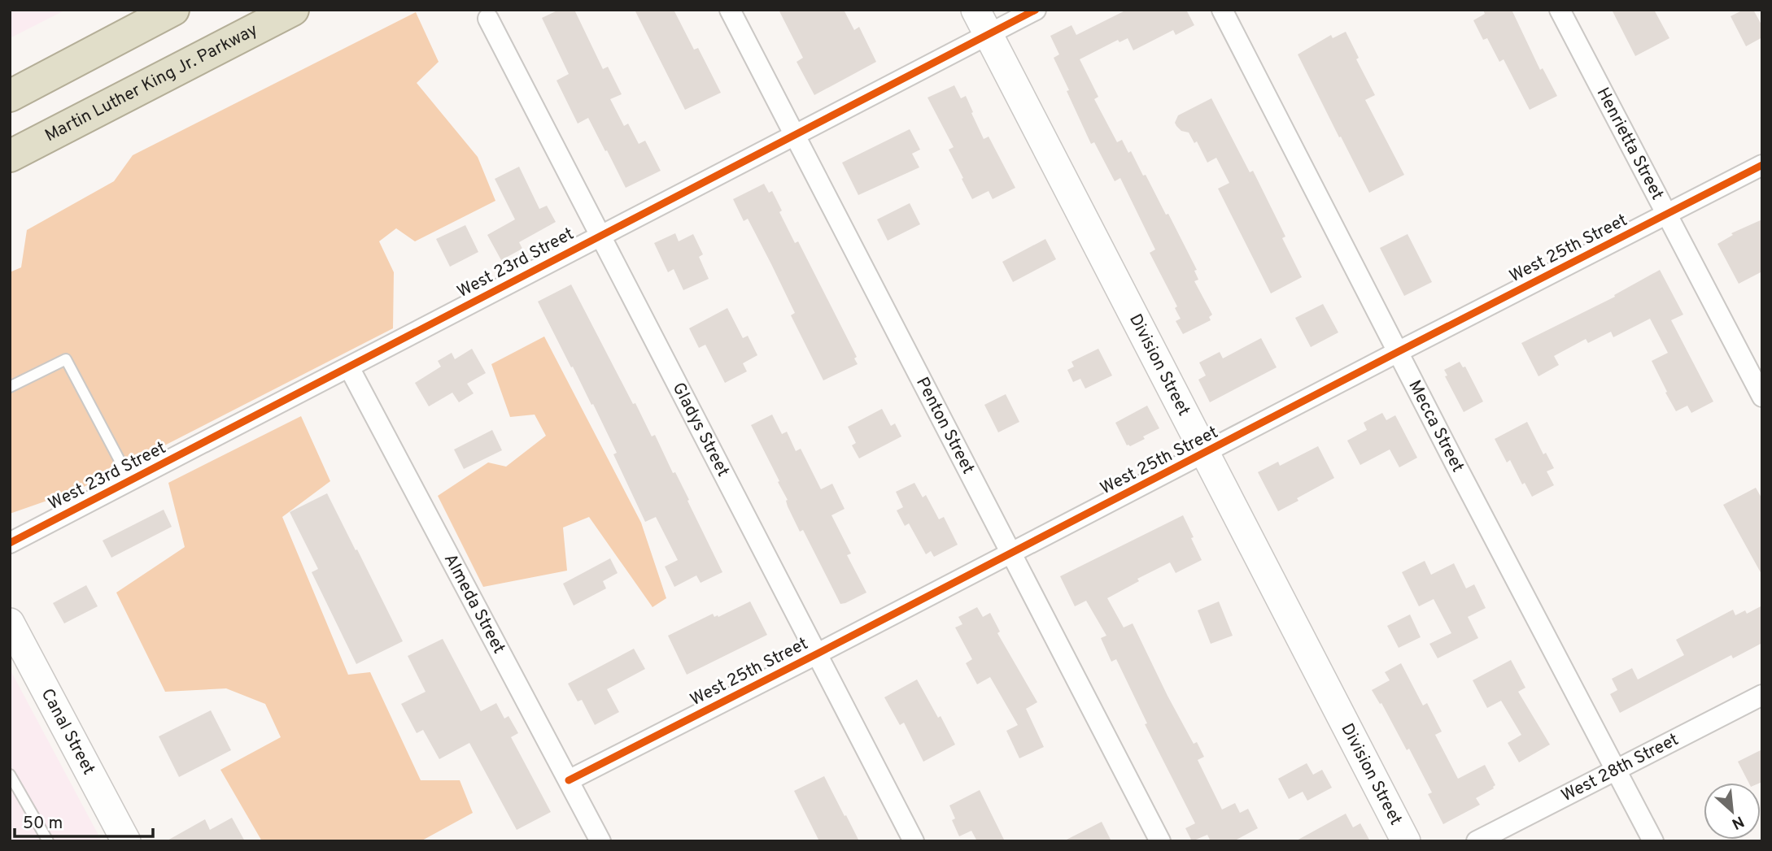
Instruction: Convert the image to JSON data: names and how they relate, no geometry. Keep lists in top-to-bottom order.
{
  "streets": {
    "highway": ["Martin Luther King Jr. Parkway"],
    "street": [
      "Henrietta Street",
      "West 25th Street",
      "West 23rd Street",
      "Division Street",
      "Penton Street",
      "Mecca Street",
      "Gladys Street",
      "Almeda Street",
      "Canal Street",
      "West 28th Street"
    ]
  },
  "crossings": [
    ["Henrietta Street", "West 25th Street"],
    ["West 25th Street", "Division Street"],
    ["West 25th Street", "Penton Street"],
    ["West 25th Street", "Mecca Street"],
    ["West 25th Street", "Gladys Street"],
    ["West 25th Street", "Almeda Street"],
    ["West 23rd Street", "Division Street"],
    ["West 23rd Street", "Penton Street"],
    ["West 23rd Street", "Gladys Street"],
    ["West 23rd Street", "Almeda Street"],
    ["Mecca Street", "West 28th Street"]
  ],
  "scale_bar": "50 m",
  "north": "bottom right"
}
